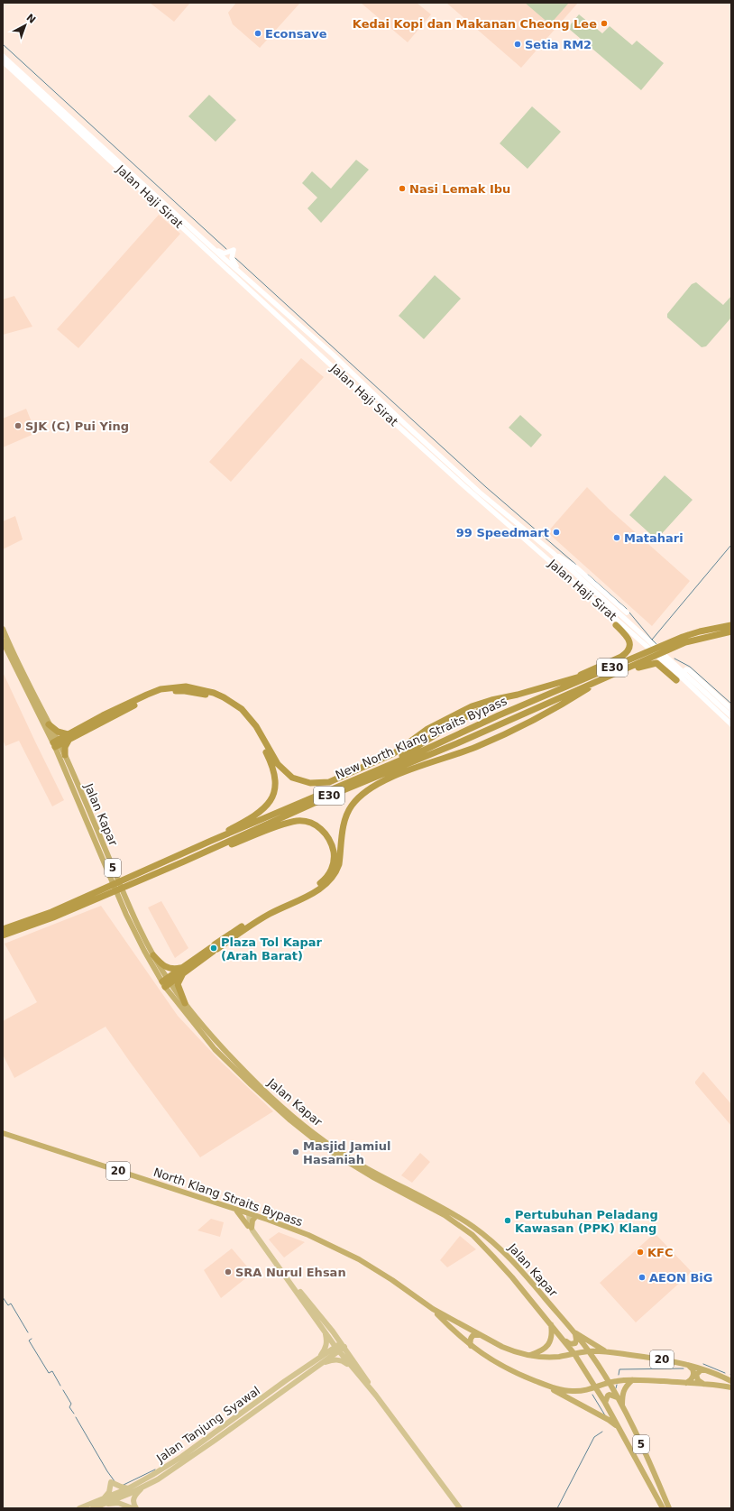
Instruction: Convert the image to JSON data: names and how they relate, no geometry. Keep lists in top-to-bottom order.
{
  "streets": {
    "highway": [
      "E30",
      "New North Klang Straits Bypass",
      "Jalan Kapar",
      "5",
      "20",
      "North Klang Straits Bypass"
    ],
    "main road": ["Jalan Haji Sirat", "Jalan Tanjung Syawal"]
  },
  "crossings": [
    ["Jalan Kapar", "North Klang Straits Bypass"]
  ],
  "places": [
    "Kedai Kopi dan Makanan Cheong Lee",
    "Econsave",
    "Setia RM2",
    "Nasi Lemak Ibu",
    "SJK (C) Pui Ying",
    "99 Speedmart",
    "Matahari",
    "Plaza Tol Kapar (Arah Barat)",
    "Masjid Jamiul Hasaniah",
    "Pertubuhan Peladang Kawasan (PPK) Klang",
    "KFC",
    "SRA Nurul Ehsan",
    "AEON BiG"
  ],
  "north": "top right"
}
